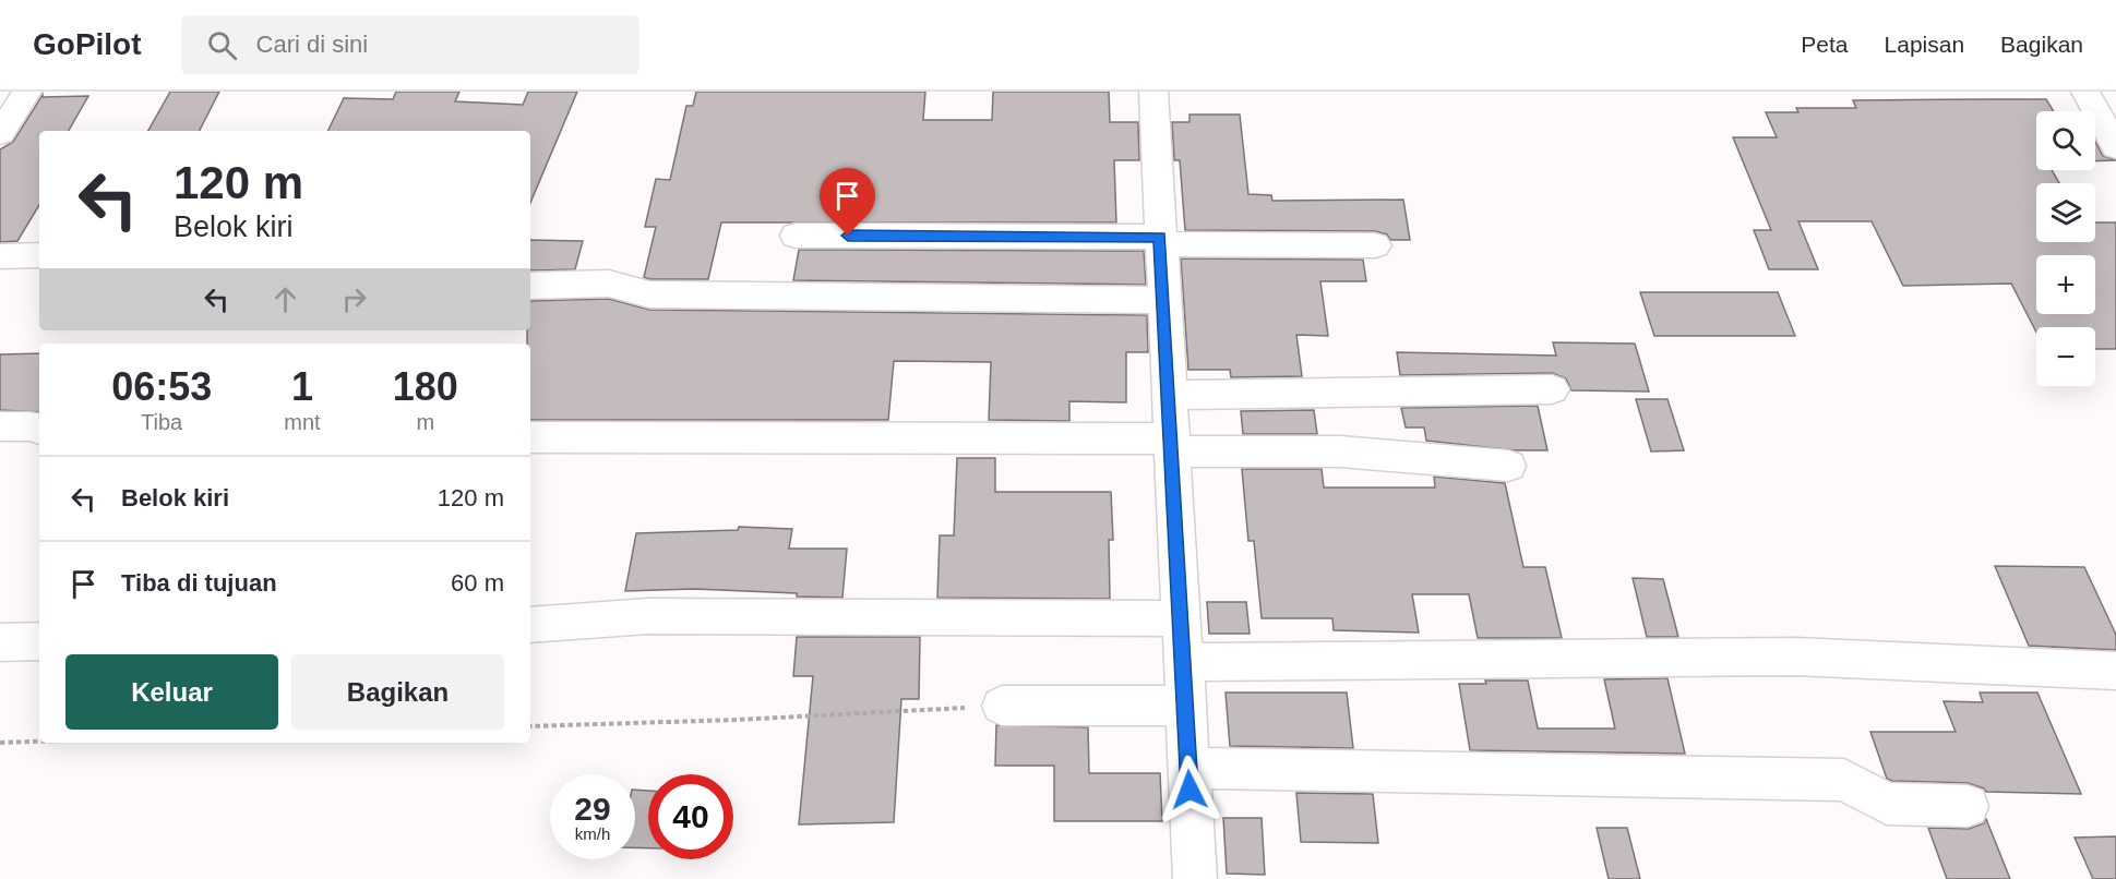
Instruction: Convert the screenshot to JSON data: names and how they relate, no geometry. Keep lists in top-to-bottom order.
{
  "page": {
    "header": "GoPilot",
    "search": "Cari di sini",
    "nav": ["Peta", "Lapisan", "Bagikan"],
    "map_buttons": ["+", "−"],
    "turn": ["120 m", "Belok kiri"],
    "eta": [
      "06:53",
      "Tiba",
      "1",
      "mnt",
      "180",
      "m"
    ],
    "list": [
      {
        "name": "Belok kiri",
        "value": "120 m"
      },
      {
        "name": "Tiba di tujuan",
        "value": "60 m"
      }
    ],
    "buttons": ["Keluar", "Bagikan"],
    "speed": "29 km/h",
    "limit": "40"
  }
}
